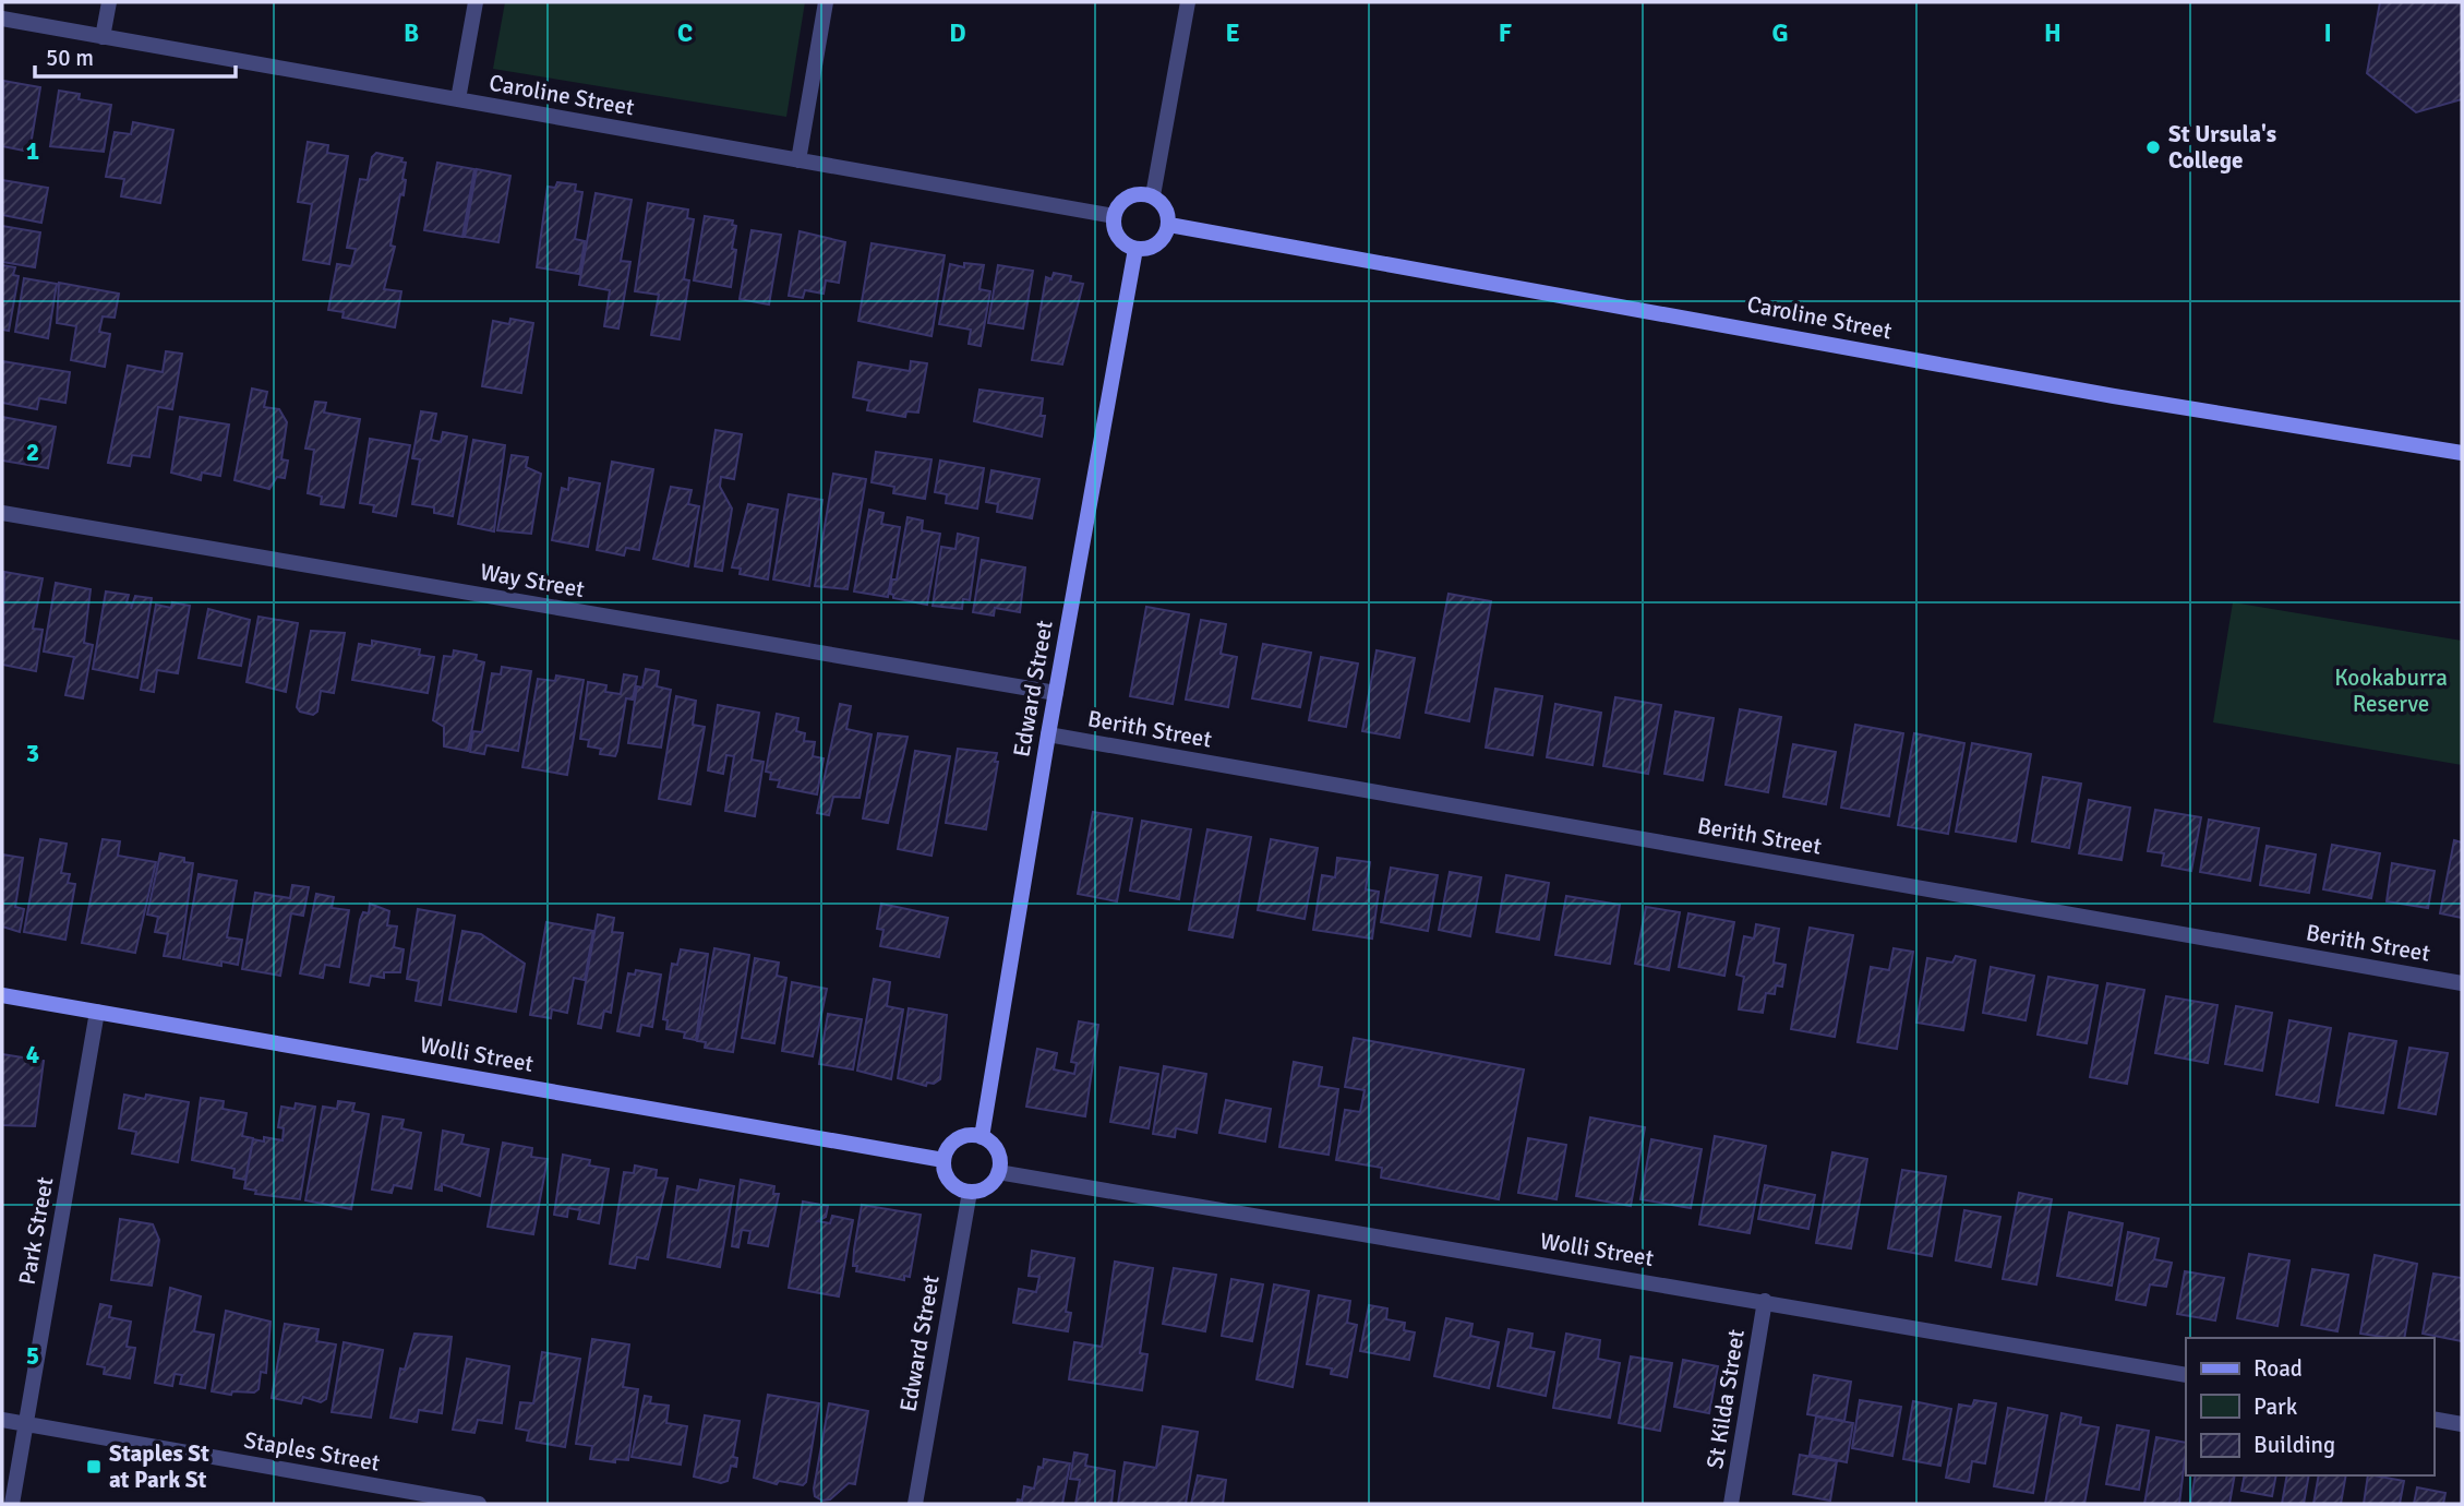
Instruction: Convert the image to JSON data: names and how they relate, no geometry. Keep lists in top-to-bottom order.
{
  "streets": {
    "street": [
      "Caroline Street",
      "Way Street",
      "Edward Street",
      "Berith Street",
      "Wolli Street",
      "Park Street",
      "St Kilda Street",
      "Staples Street"
    ]
  },
  "crossings": [
    ["Caroline Street", "Edward Street"],
    ["Way Street", "Edward Street"],
    ["Edward Street", "Berith Street"],
    ["Edward Street", "Wolli Street"],
    ["Wolli Street", "Park Street"],
    ["Wolli Street", "St Kilda Street"],
    ["Park Street", "Staples Street"]
  ],
  "parks": ["Kookaburra Reserve"],
  "places": {
    "other": ["St Ursula's College"],
    "transit": ["Staples St at Park St"]
  },
  "legend": ["Road", "Park", "Building"],
  "scale_bar": "50 m",
  "grid": {
    "columns": [
      "B",
      "C",
      "D",
      "E",
      "F",
      "G",
      "H",
      "I"
    ],
    "rows": [
      "1",
      "2",
      "3",
      "4",
      "5"
    ]
  }
}
